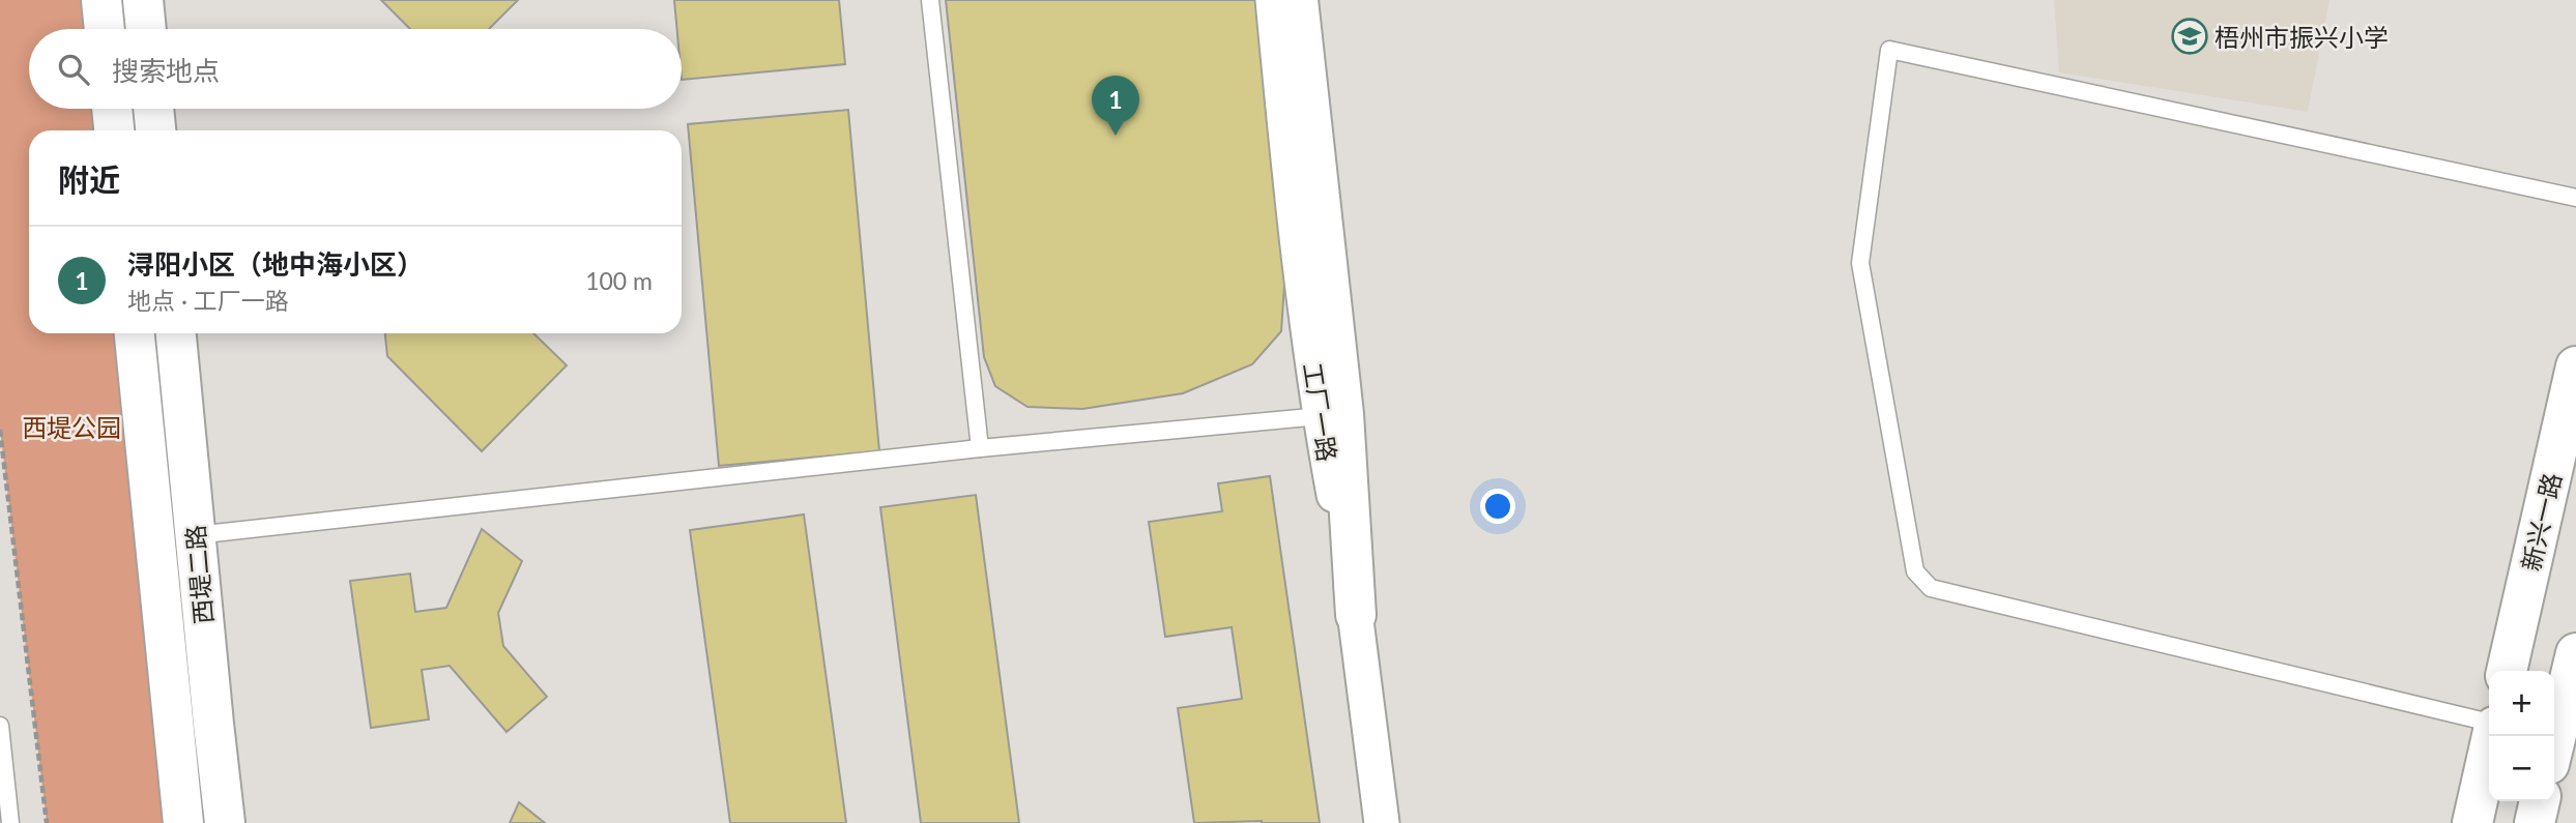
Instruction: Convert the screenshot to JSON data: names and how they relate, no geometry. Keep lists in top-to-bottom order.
{
  "streets": {
    "main road": ["新兴一路", "西堤二路"],
    "street": ["工厂一路"]
  },
  "parks": ["西堤公园"],
  "places": {
    "school or university": ["梧州市振兴小学"]
  },
  "page": {
    "search": "搜索地点",
    "pins": "1",
    "heading": "附近",
    "list": [
      {
        "mark": "1",
        "name": "浔阳小区（地中海小区）",
        "note": "地点 · 工厂一路",
        "value": "100 m"
      }
    ],
    "map_buttons": ["+", "−"]
  }
}
